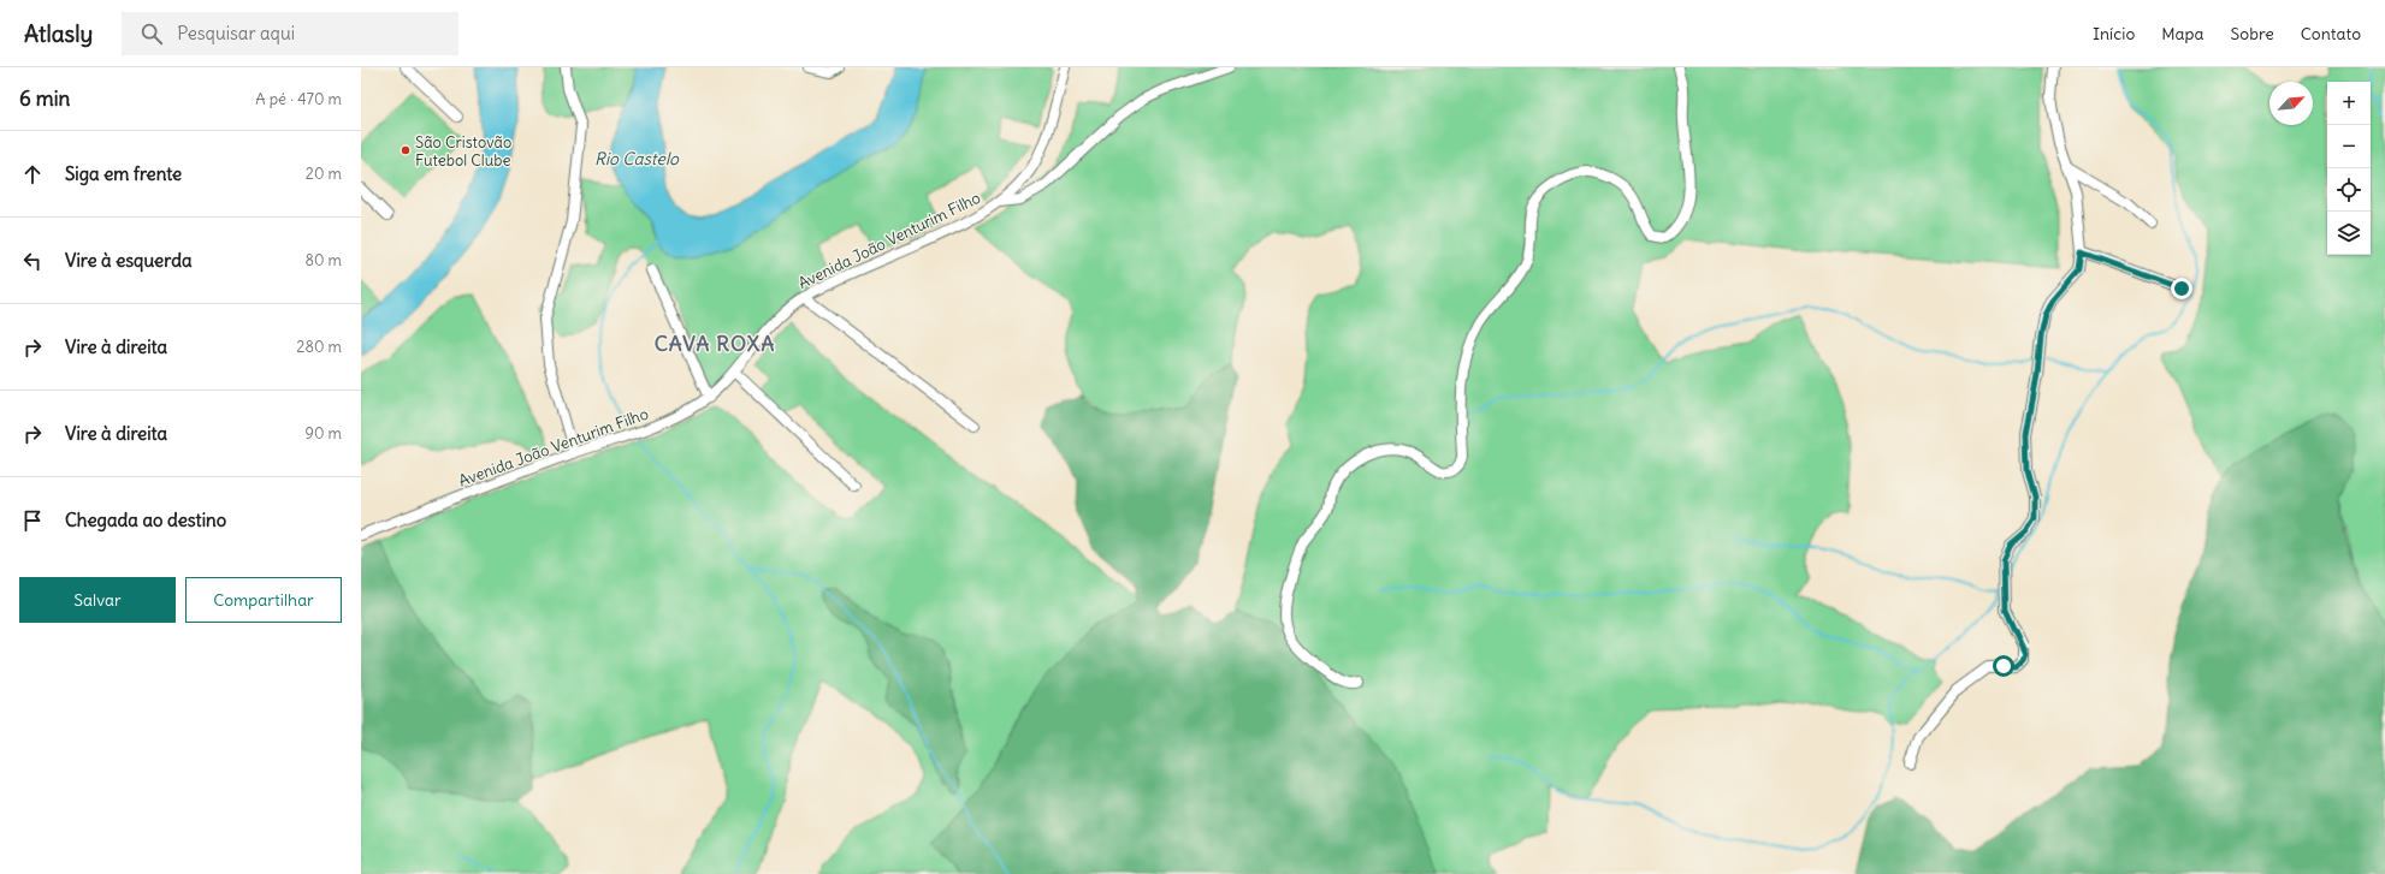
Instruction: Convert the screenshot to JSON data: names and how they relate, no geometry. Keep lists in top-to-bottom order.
{
  "streets": {
    "street": ["Avenida João Venturim Filho"]
  },
  "districts": ["CAVA ROXA"],
  "water": ["Rio Castelo"],
  "places": ["São Cristovão Futebol Clube"],
  "north": "top right",
  "page": {
    "header": "Atlasly",
    "search": "Pesquisar aqui",
    "nav": [
      "Início",
      "Mapa",
      "Sobre",
      "Contato"
    ],
    "heading": ["6 min", "A pé · 470 m"],
    "map_buttons": ["+", "−"],
    "list": [
      ["Siga em frente", "20 m"],
      ["Vire à esquerda", "80 m"],
      ["Vire à direita", "280 m"],
      ["Vire à direita", "90 m"],
      "Chegada ao destino"
    ],
    "buttons": ["Salvar", "Compartilhar"]
  }
}
